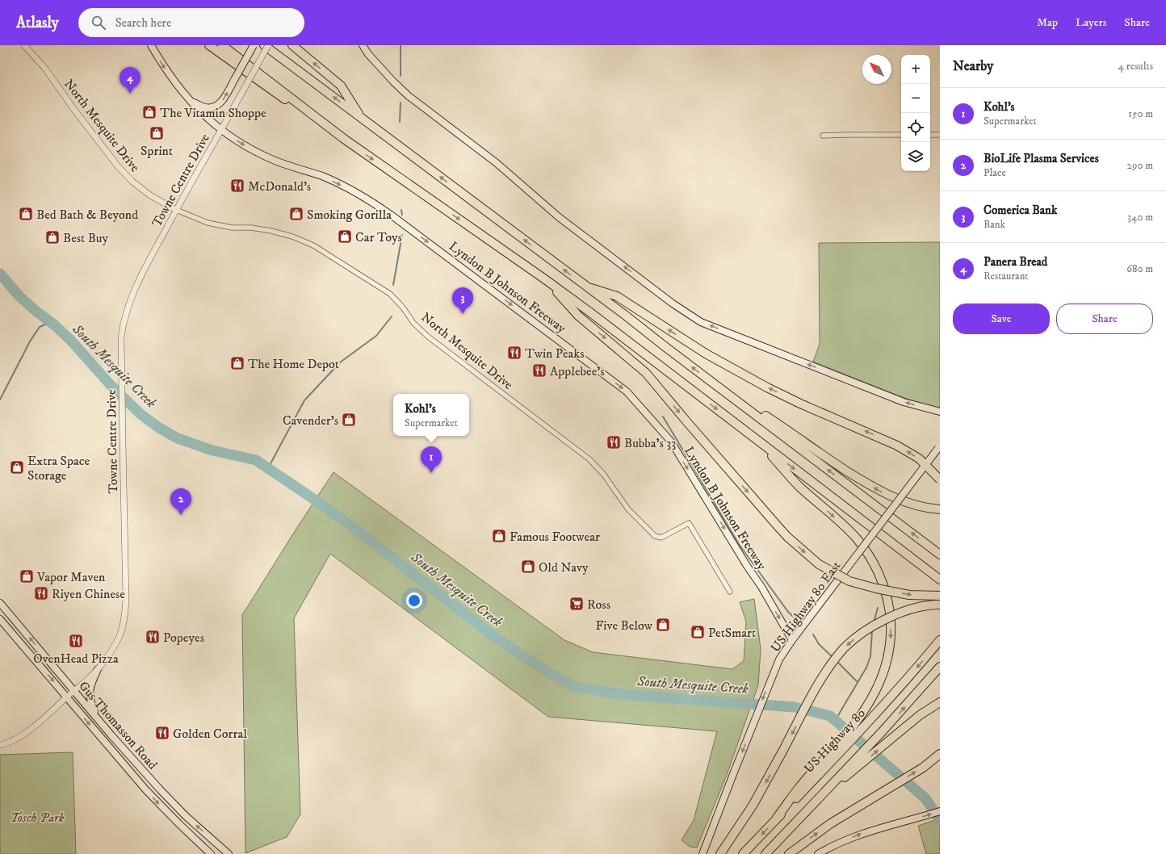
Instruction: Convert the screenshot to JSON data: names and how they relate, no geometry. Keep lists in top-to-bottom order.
{
  "streets": {
    "highway": ["Lyndon B Johnson Freeway", "US Highway 80"],
    "main road": ["US Highway 80 East", "Gus Thomasson Road"],
    "street": ["North Mesquite Drive", "Towne Centre Drive"]
  },
  "crossings": [
    ["North Mesquite Drive", "Towne Centre Drive"],
    ["Towne Centre Drive", "Lyndon B Johnson Freeway"],
    ["Towne Centre Drive", "Gus Thomasson Road"],
    ["Lyndon B Johnson Freeway", "US Highway 80 East"]
  ],
  "one_way": ["Lyndon B Johnson Freeway", "US Highway 80 East"],
  "water": ["South Mesquite Creek"],
  "parks": ["Tosch Park"],
  "places": {
    "shop": [
      "The Vitamin Shoppe",
      "Sprint",
      "Bed Bath & Beyond",
      "Smoking Gorilla",
      "Car Toys",
      "Best Buy",
      "The Home Depot",
      "Cavender's",
      "Extra Space Storage",
      "Famous Footwear",
      "Old Navy",
      "Vapor Maven",
      "Five Below",
      "PetSmart"
    ],
    "restaurant": [
      "McDonald's",
      "Twin Peaks",
      "Applebee's",
      "Bubba's 33",
      "Riyen Chinese",
      "Popeyes",
      "OvenHead Pizza",
      "Golden Corral"
    ],
    "supermarket": ["Ross"]
  },
  "north": "top left",
  "page": {
    "header": "Atlasly",
    "search": "Search here",
    "nav": ["Map", "Layers", "Share"],
    "heading": ["Nearby", "4 results"],
    "map_buttons": ["+", "−"],
    "pins": [
      "4",
      "3",
      "1",
      "2"
    ],
    "list": [
      {
        "mark": "1",
        "name": "Kohl's",
        "note": "Supermarket",
        "value": "150 m"
      },
      {
        "mark": "2",
        "name": "BioLife Plasma Services",
        "note": "Place",
        "value": "290 m"
      },
      {
        "mark": "3",
        "name": "Comerica Bank",
        "note": "Bank",
        "value": "340 m"
      },
      {
        "mark": "4",
        "name": "Panera Bread",
        "note": "Restaurant",
        "value": "680 m"
      }
    ],
    "buttons": ["Save", "Share"],
    "popup": ["Kohl's", "Supermarket"]
  }
}
